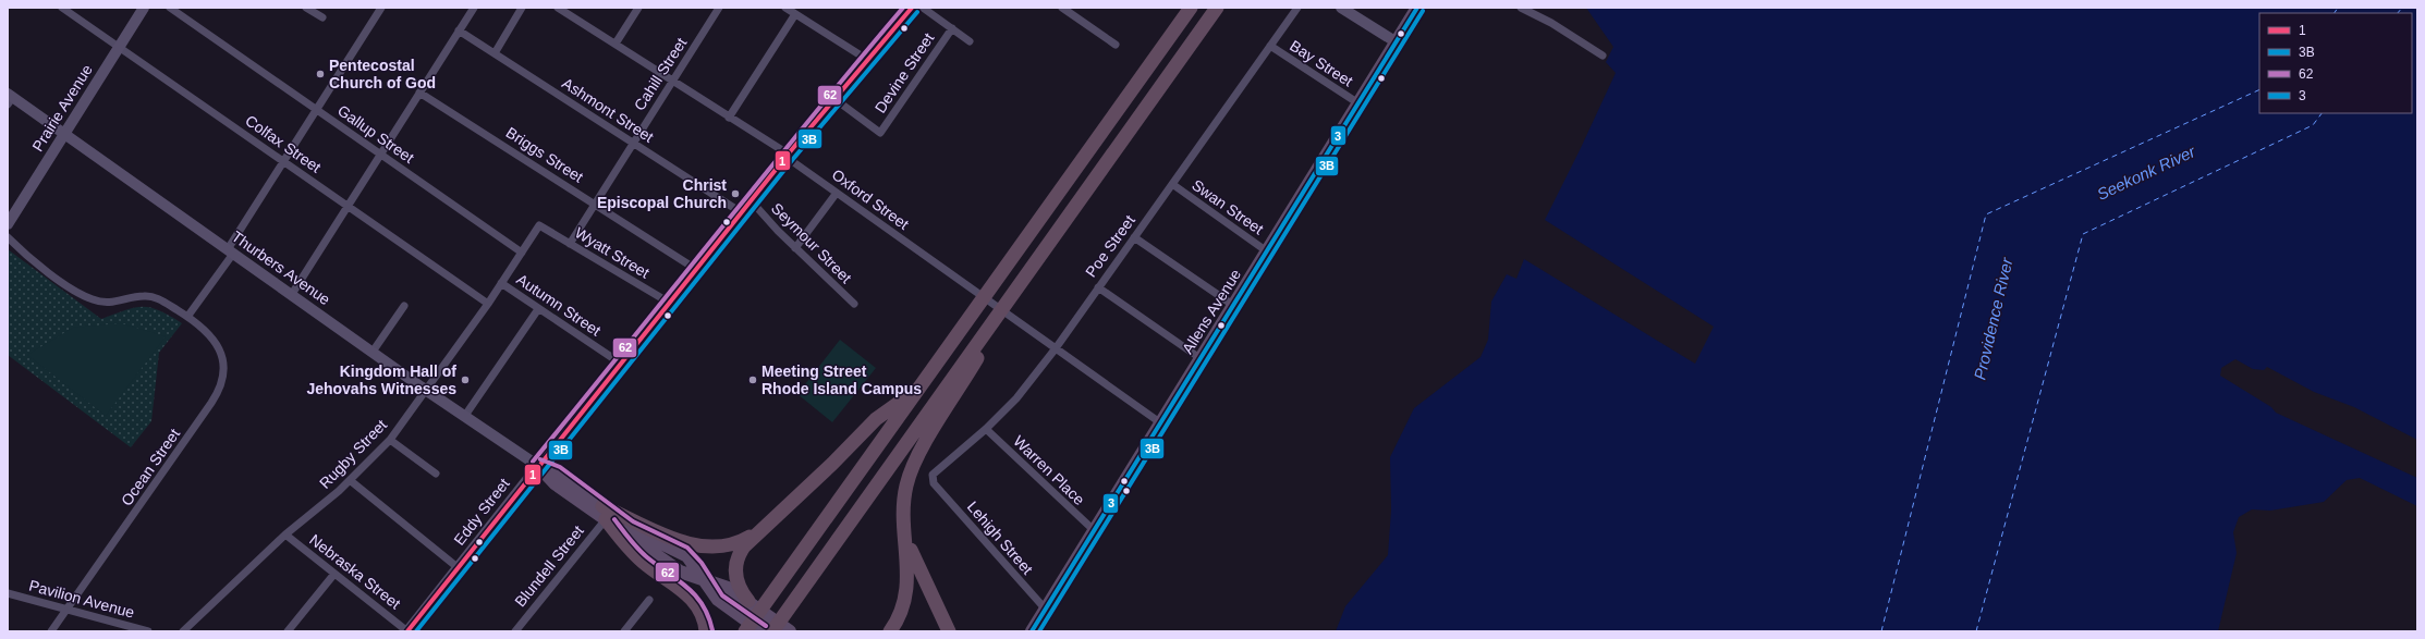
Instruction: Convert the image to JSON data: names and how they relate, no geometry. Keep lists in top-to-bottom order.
{
  "streets": {
    "main road": [
      "Prairie Avenue",
      "Thurbers Avenue",
      "Allens Avenue",
      "Eddy Street"
    ],
    "street": [
      "Bay Street",
      "Devine Street",
      "Cahill Street",
      "Ashmont Street",
      "Gallup Street",
      "Colfax Street",
      "Briggs Street",
      "Oxford Street",
      "Swan Street",
      "Seymour Street",
      "Poe Street",
      "Wyatt Street",
      "Autumn Street",
      "Rugby Street",
      "Ocean Street",
      "Warren Place",
      "Lehigh Street",
      "Blundell Street",
      "Nebraska Street",
      "Pavilion Avenue"
    ]
  },
  "crossings": [
    ["Bay Street", "Poe Street"],
    ["Bay Street", "Allens Avenue"],
    ["Devine Street", "Eddy Street"],
    ["Cahill Street", "Ashmont Street"],
    ["Cahill Street", "Briggs Street"],
    ["Cahill Street", "Oxford Street"],
    ["Cahill Street", "Wyatt Street"],
    ["Prairie Avenue", "Colfax Street"],
    ["Prairie Avenue", "Thurbers Avenue"],
    ["Ashmont Street", "Eddy Street"],
    ["Gallup Street", "Rugby Street"],
    ["Colfax Street", "Rugby Street"],
    ["Briggs Street", "Eddy Street"],
    ["Oxford Street", "Poe Street"],
    ["Oxford Street", "Allens Avenue"],
    ["Oxford Street", "Eddy Street"],
    ["Swan Street", "Poe Street"],
    ["Swan Street", "Allens Avenue"],
    ["Seymour Street", "Eddy Street"],
    ["Poe Street", "Warren Place"],
    ["Poe Street", "Lehigh Street"],
    ["Wyatt Street", "Rugby Street"],
    ["Wyatt Street", "Eddy Street"],
    ["Thurbers Avenue", "Rugby Street"],
    ["Thurbers Avenue", "Eddy Street"],
    ["Thurbers Avenue", "Blundell Street"],
    ["Autumn Street", "Rugby Street"],
    ["Autumn Street", "Eddy Street"],
    ["Allens Avenue", "Warren Place"],
    ["Allens Avenue", "Lehigh Street"],
    ["Rugby Street", "Nebraska Street"],
    ["Ocean Street", "Pavilion Avenue"],
    ["Eddy Street", "Nebraska Street"]
  ],
  "water": ["Seekonk River", "Providence River"],
  "places": [
    "Pentecostal Church of God",
    "Christ Episcopal Church",
    "Kingdom Hall of Jehovahs Witnesses",
    "Meeting Street Rhode Island Campus"
  ],
  "lines": [
    "transit line 1",
    "transit line 62",
    "transit line 3",
    "transit line 3B"
  ],
  "legend": [
    "1",
    "3B",
    "62",
    "3"
  ]
}
